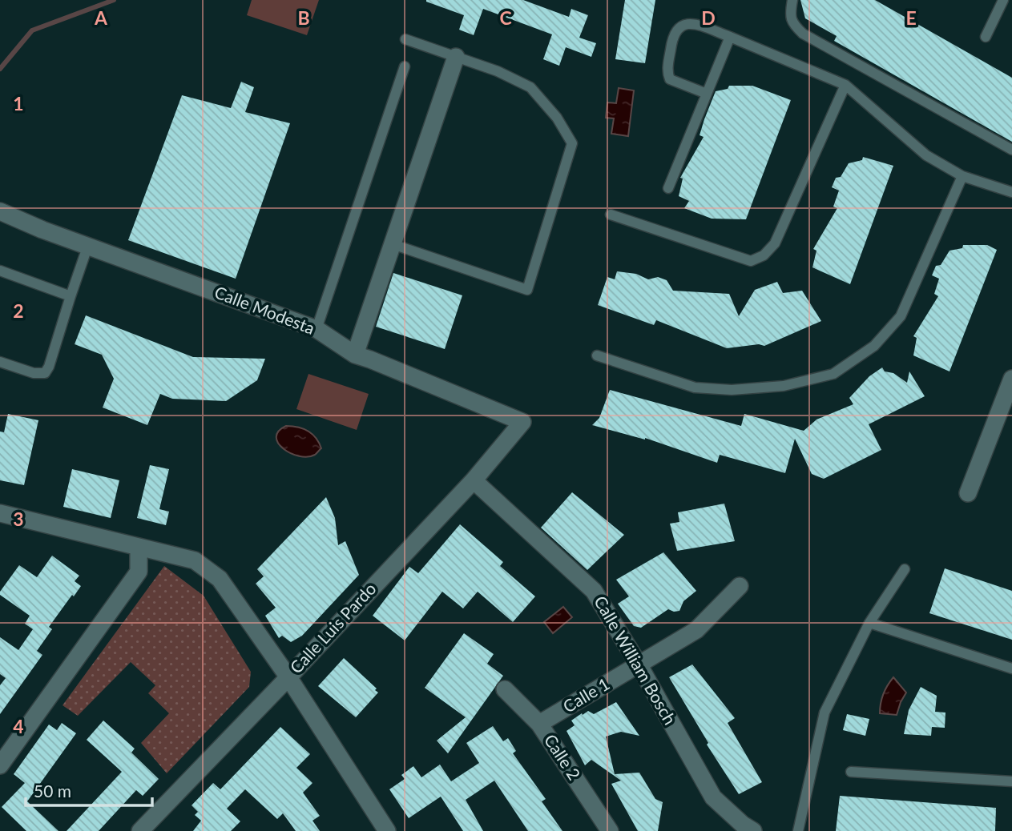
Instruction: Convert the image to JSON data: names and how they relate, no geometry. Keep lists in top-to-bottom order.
{
  "streets": {
    "street": [
      "Calle Modesta",
      "Calle Luis Pardo",
      "Calle William Bosch",
      "Calle 1",
      "Calle 2"
    ]
  },
  "crossings": [
    ["Calle Modesta", "Calle Luis Pardo"],
    ["Calle Luis Pardo", "Calle William Bosch"],
    ["Calle William Bosch", "Calle 1"],
    ["Calle 1", "Calle 2"]
  ],
  "scale_bar": "50 m",
  "grid": {
    "columns": [
      "A",
      "B",
      "C",
      "D",
      "E"
    ],
    "rows": [
      "1",
      "2",
      "3",
      "4"
    ]
  }
}
